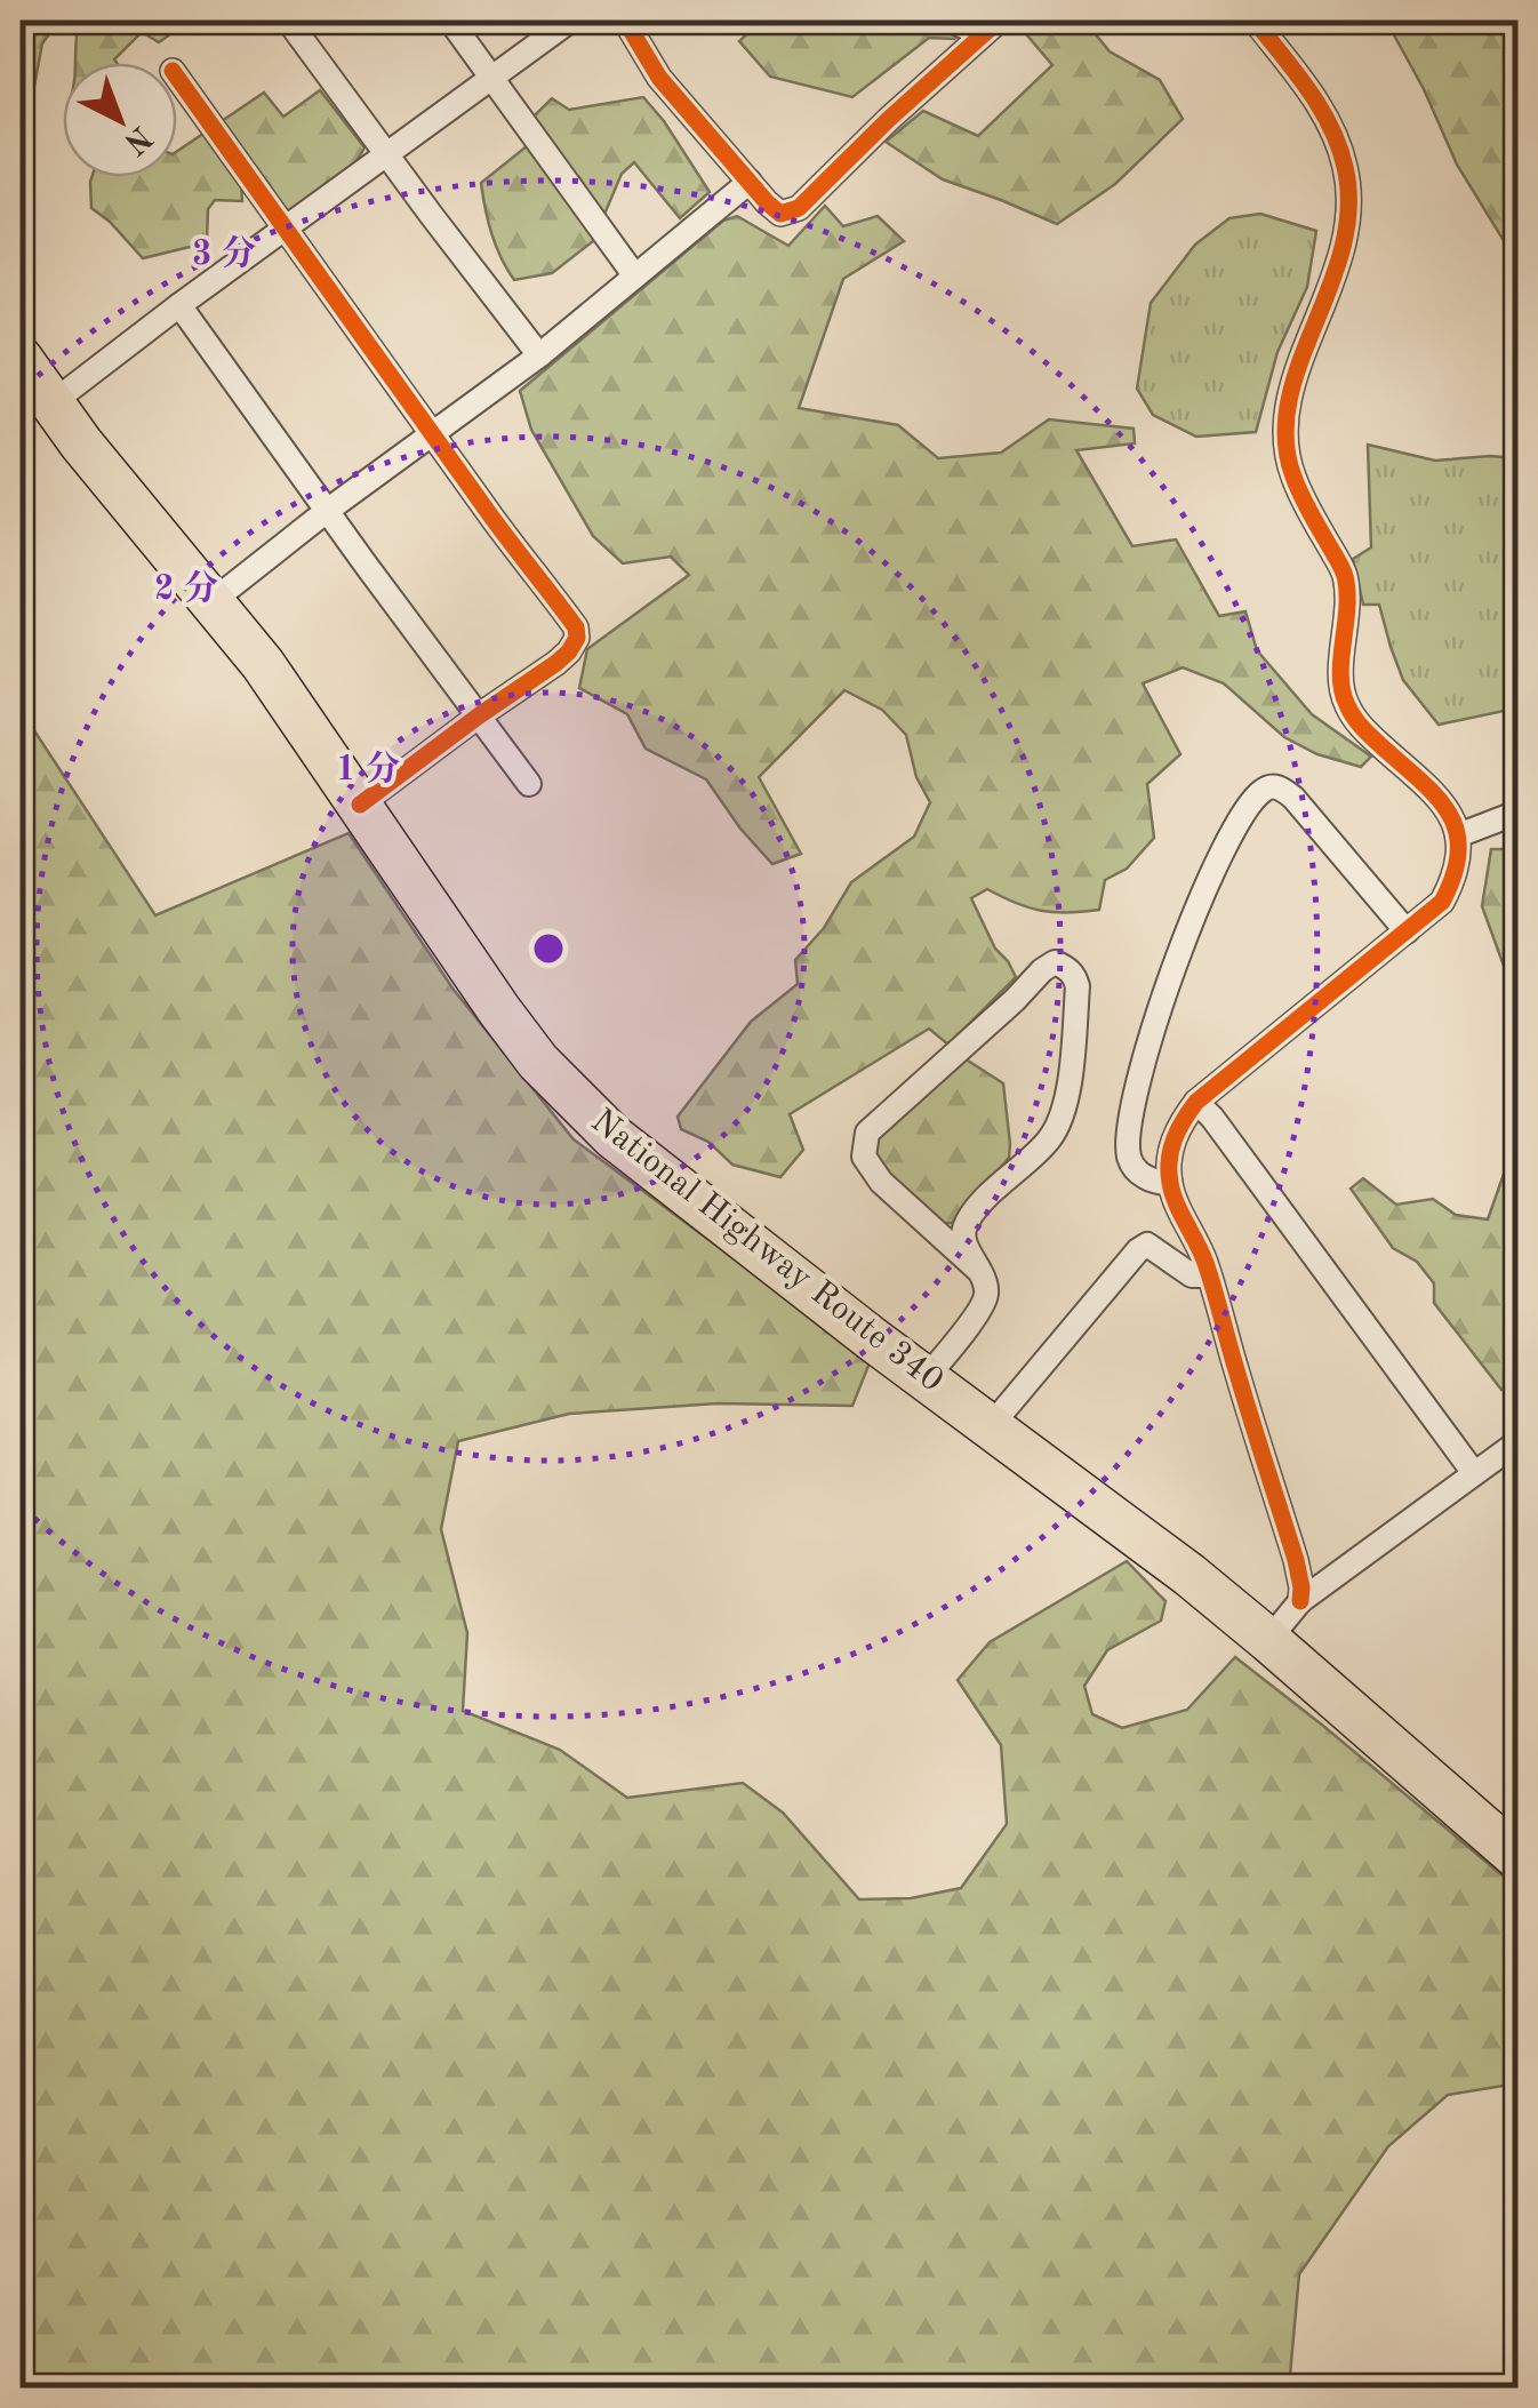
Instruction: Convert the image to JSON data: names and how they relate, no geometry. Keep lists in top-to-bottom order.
{
  "streets": {
    "highway": ["National Highway Route 340"]
  },
  "north": "bottom right",
  "rings": ["3 分", "2 分", "1 分"]
}
